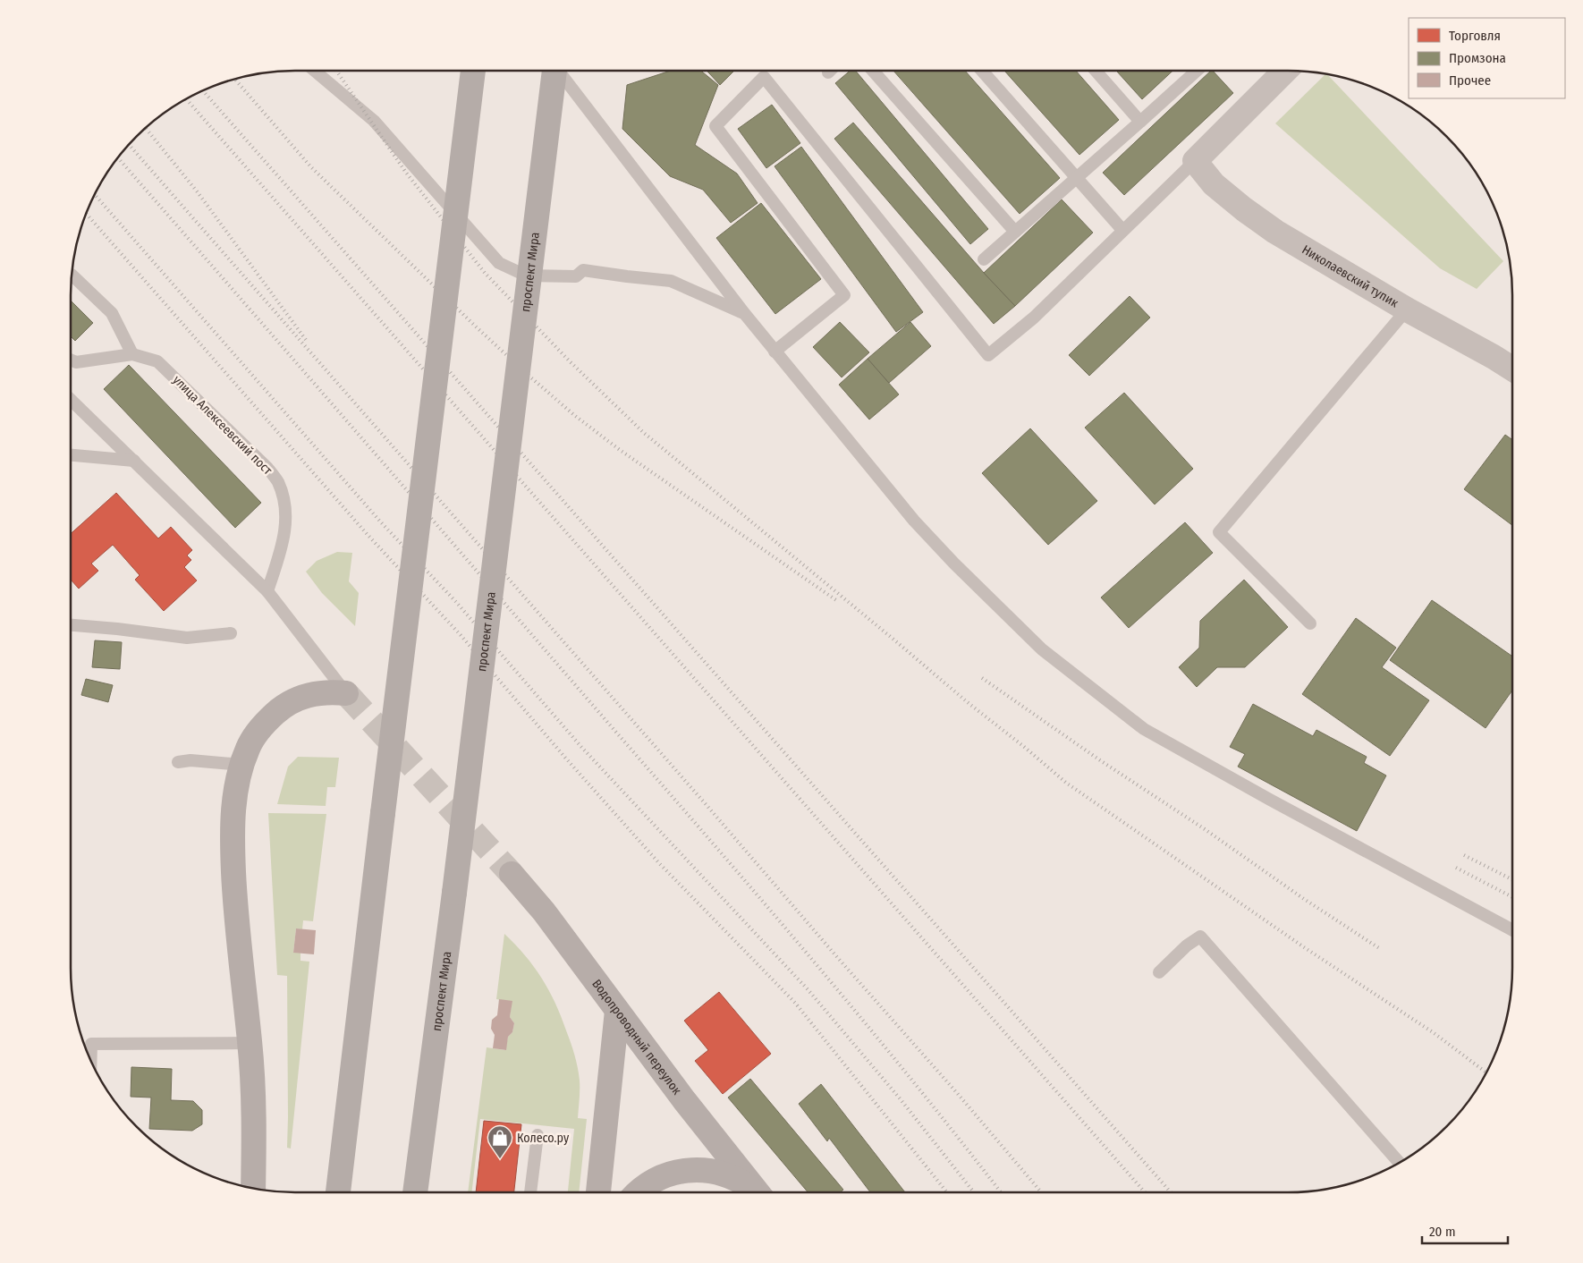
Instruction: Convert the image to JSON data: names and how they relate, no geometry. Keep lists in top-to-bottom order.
{
  "streets": {
    "main road": ["проспект Мира", "Водопроводный переулок"],
    "street": ["Николаевский тупик"],
    "lane": ["улица Алексеевский пост"]
  },
  "places": {
    "shop": ["Колесо.ру"]
  },
  "legend": ["Торговля", "Промзона", "Прочее"],
  "scale_bar": "20 m"
}
